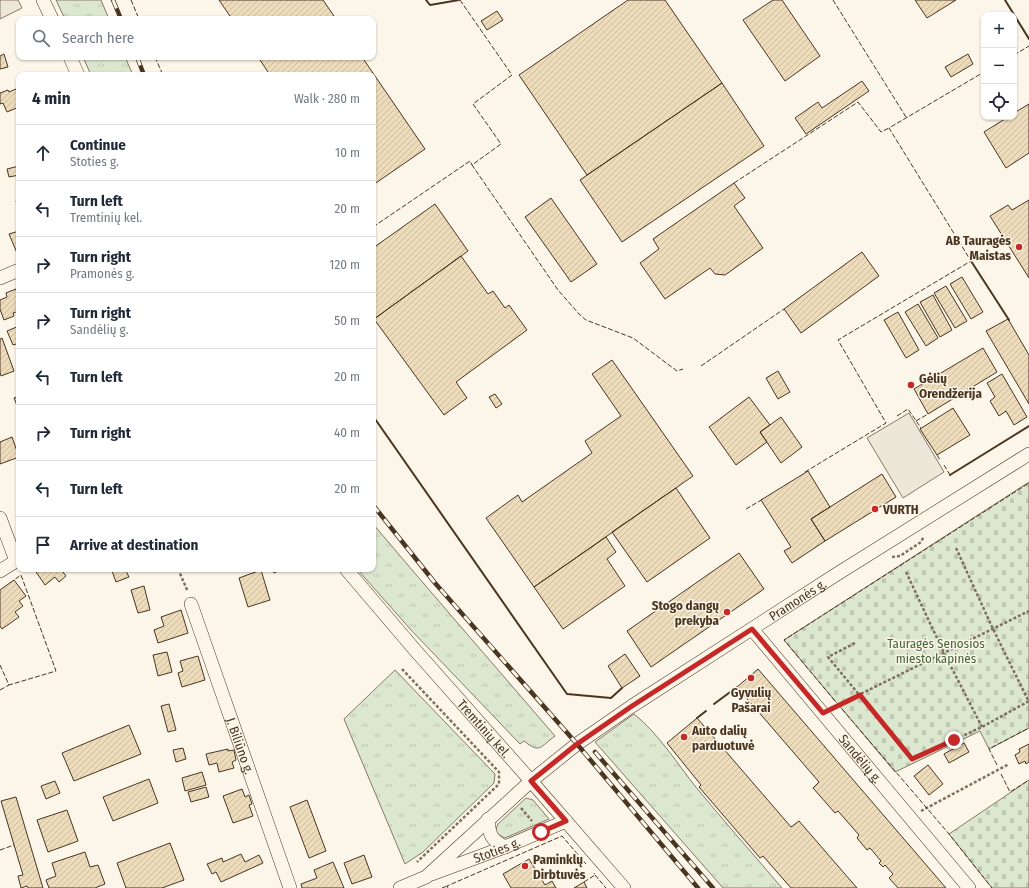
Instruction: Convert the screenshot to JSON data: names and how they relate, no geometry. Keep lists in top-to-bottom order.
{
  "streets": {
    "street": [
      "Pramonės g.",
      "Tremtinių kel.",
      "J. Biliūno g.",
      "Sandėlių g.",
      "Stoties g."
    ]
  },
  "crossings": [
    ["Pramonės g.", "Tremtinių kel."],
    ["Pramonės g.", "Sandėlių g."],
    ["Pramonės g.", "Stoties g."],
    ["Tremtinių kel.", "Stoties g."]
  ],
  "parks": ["Tauragės Senosios miesto kapinės"],
  "places": [
    "AB Tauragės Maistas",
    "Gėlių Orendžerija",
    "VURTH",
    "Stogo dangų prekyba",
    "Gyvulių Pašarai",
    "Auto dalių parduotuvė",
    "Paminklų Dirbtuvės"
  ],
  "page": {
    "map_buttons": ["+", "−"],
    "search": "Search here",
    "heading": ["4 min", "Walk · 280 m"],
    "list": [
      ["Continue", "Stoties g.", "10 m"],
      ["Turn left", "Tremtinių kel.", "20 m"],
      ["Turn right", "Pramonės g.", "120 m"],
      ["Turn right", "Sandėlių g.", "50 m"],
      ["Turn left", "20 m"],
      ["Turn right", "40 m"],
      ["Turn left", "20 m"],
      "Arrive at destination"
    ]
  }
}
